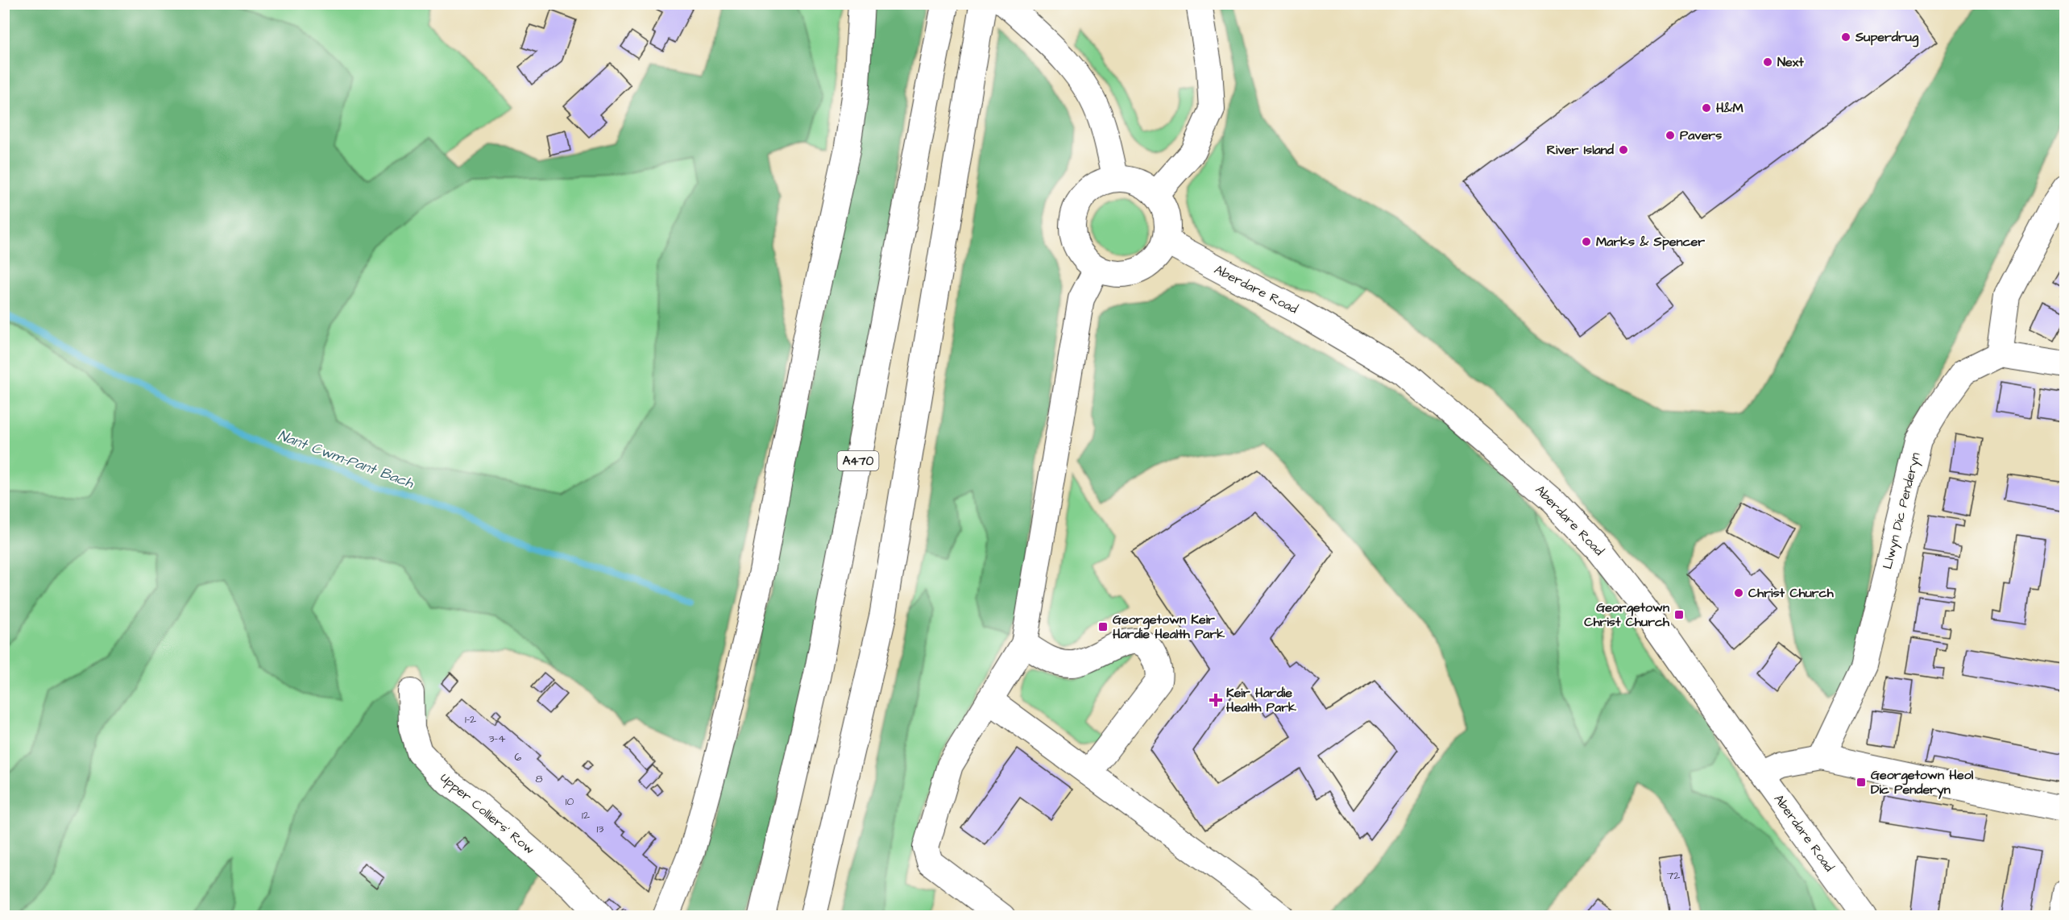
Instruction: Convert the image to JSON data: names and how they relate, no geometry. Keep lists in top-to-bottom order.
{
  "streets": {
    "highway": ["A470"],
    "street": ["Aberdare Road", "Llwyn Dic Penderyn", "Upper Colliers' Row"]
  },
  "water": ["Nant Cwm-Pant Bach"],
  "places": {
    "other": [
      "Superdrug",
      "Next",
      "H&M",
      "Pavers",
      "River Island",
      "Marks & Spencer",
      "Christ Church"
    ],
    "transit": ["Georgetown Christ Church", "Georgetown Keir Hardie Health Park", "Georgetown Heol Dic Penderyn"],
    "health": ["Keir Hardie Health Park"]
  },
  "house_numbers": [
    "1-2",
    "3-4",
    "6",
    "8",
    "10",
    "12",
    "13",
    "72"
  ]
}
